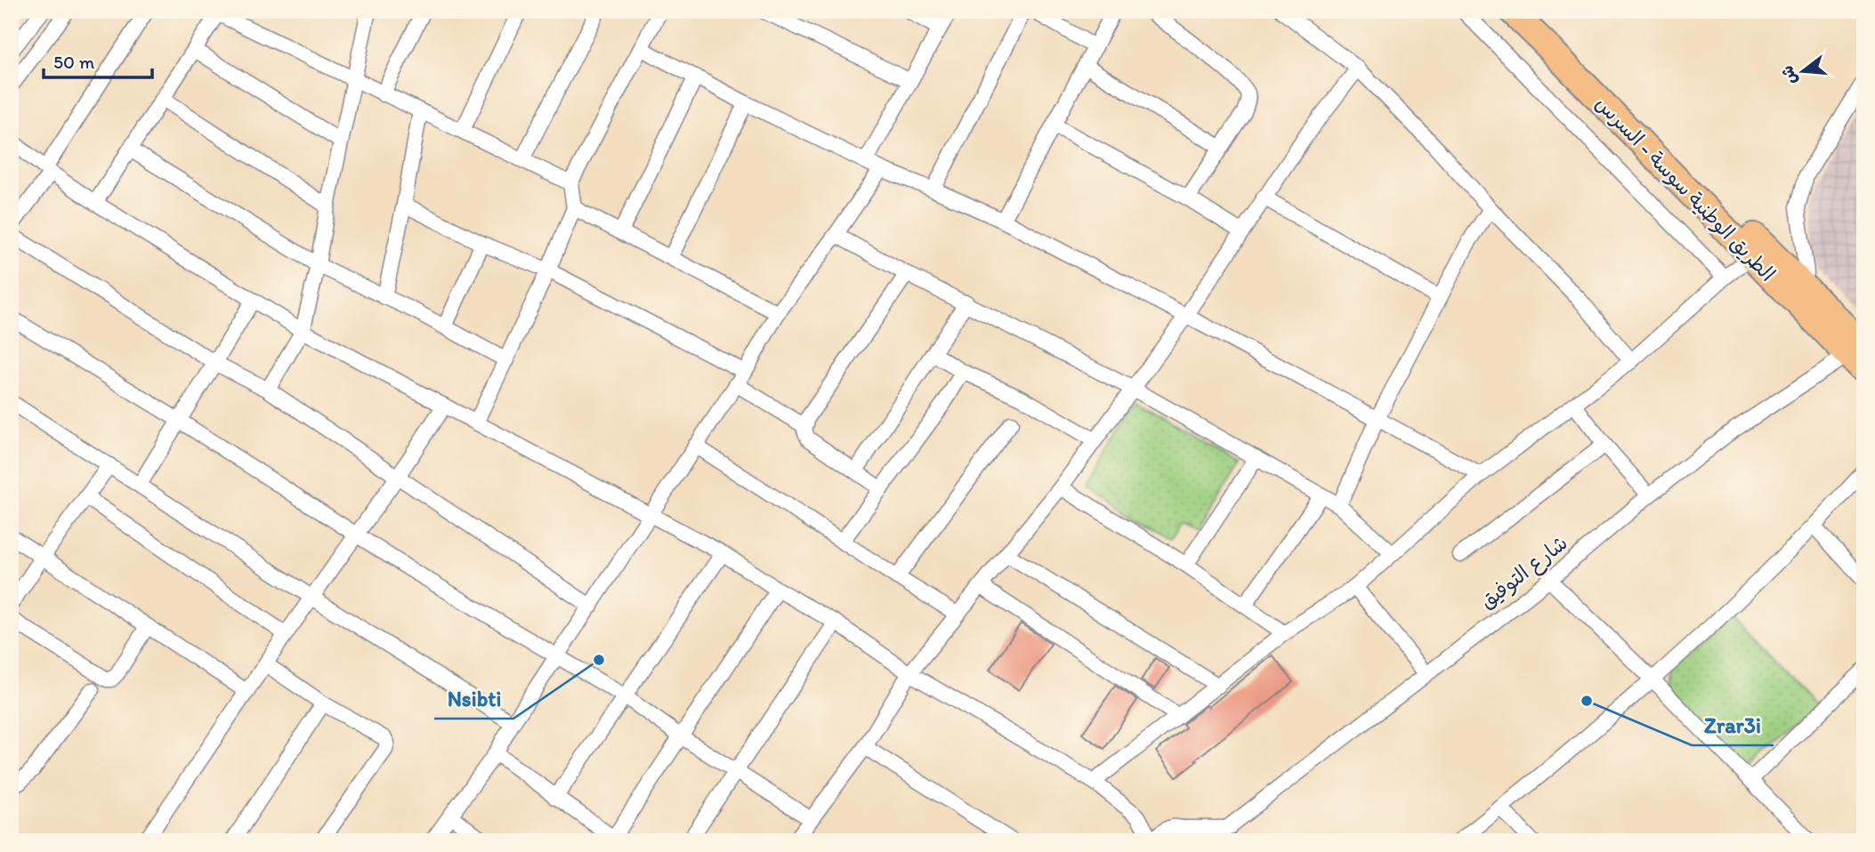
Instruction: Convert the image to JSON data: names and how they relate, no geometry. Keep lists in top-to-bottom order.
{
  "streets": {
    "highway": ["الطريق الوطنية سوسة - السرس"],
    "street": ["شارع التوفيق"]
  },
  "crossings": [
    ["الطريق الوطنية سوسة - السرس", "شارع التوفيق"]
  ],
  "places": ["Nsibti", "Zrar3i"],
  "scale_bar": "50 m",
  "north": "left"
}
